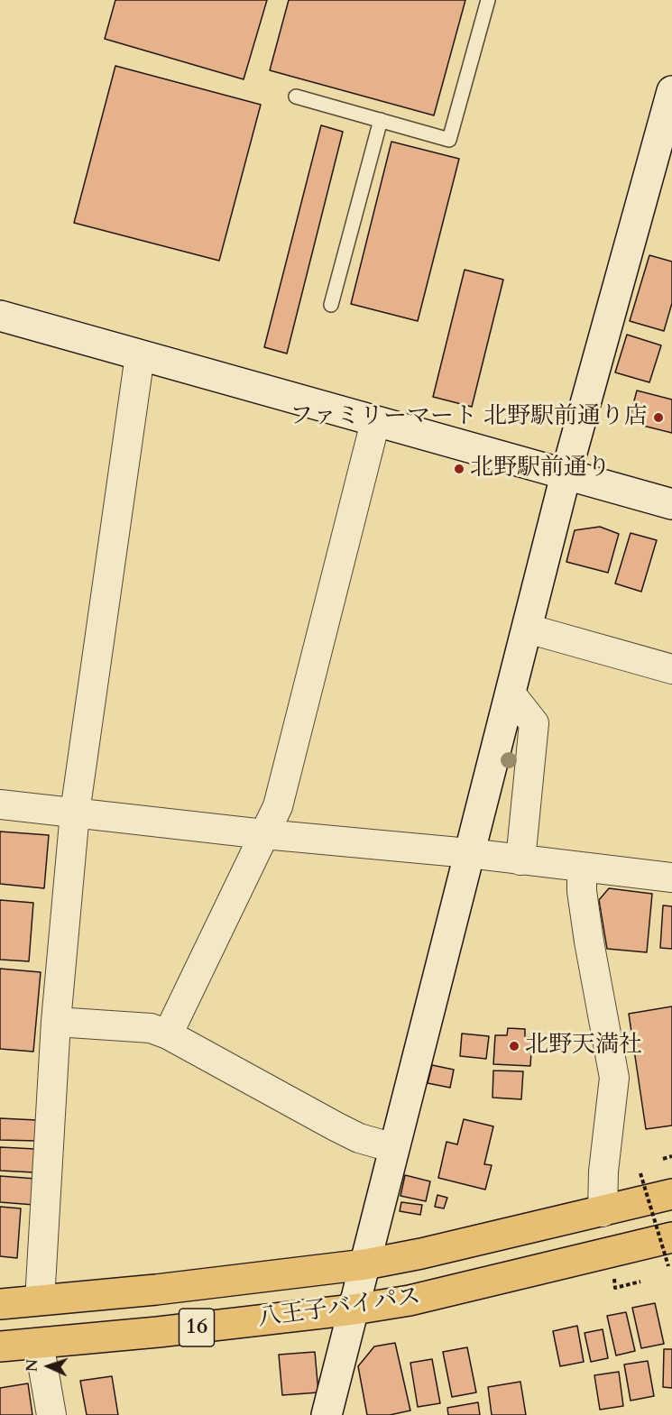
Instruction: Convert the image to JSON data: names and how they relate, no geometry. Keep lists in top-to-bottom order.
{
  "streets": {
    "highway": ["八王子バイパス", "16"]
  },
  "places": ["ファミリーマート 北野駅前通り店", "北野駅前通り", "北野天満社"],
  "north": "left"
}
